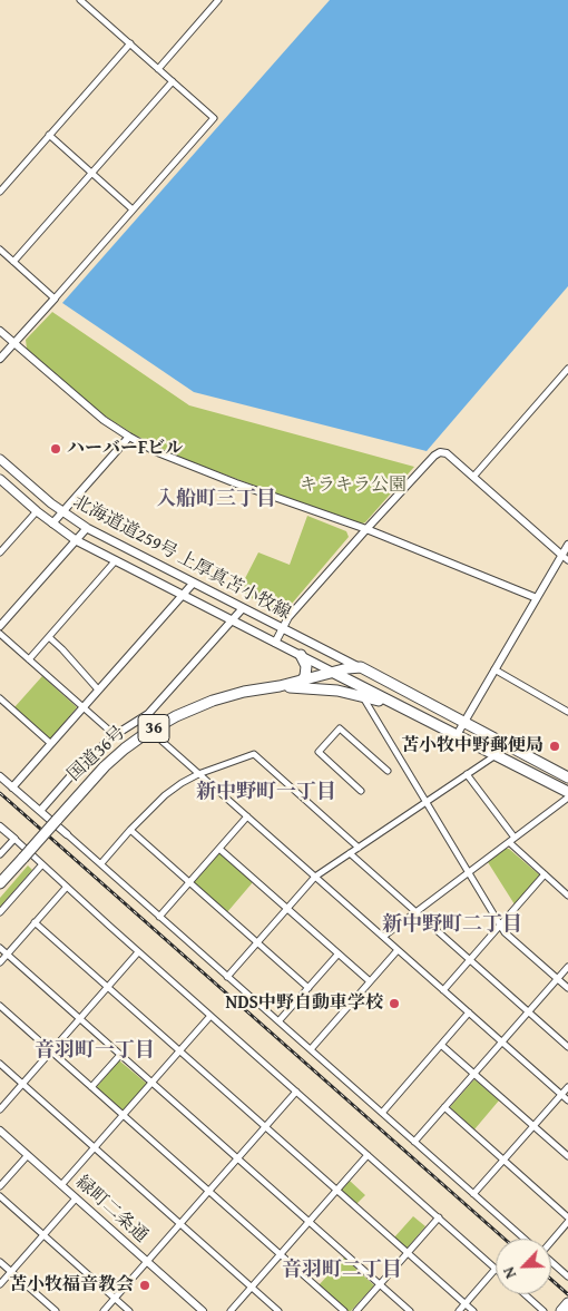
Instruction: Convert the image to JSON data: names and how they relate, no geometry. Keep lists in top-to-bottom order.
{
  "streets": {
    "highway": ["36", "国道36号"],
    "main road": ["北海道道259号 上厚真苫小牧線"],
    "street": ["緑町二条通"]
  },
  "crossings": [
    ["北海道道259号 上厚真苫小牧線", "36"],
    ["北海道道259号 上厚真苫小牧線", "国道36号"],
    ["36", "国道36号"]
  ],
  "districts": [
    "入船町三丁目",
    "新中野町一丁目",
    "新中野町二丁目",
    "音羽町一丁目",
    "音羽町二丁目"
  ],
  "parks": ["キラキラ公園"],
  "places": [
    "ハーバーFビル",
    "苫小牧中野郵便局",
    "NDS中野自動車学校",
    "苫小牧福音教会"
  ],
  "north": "bottom left"
}
